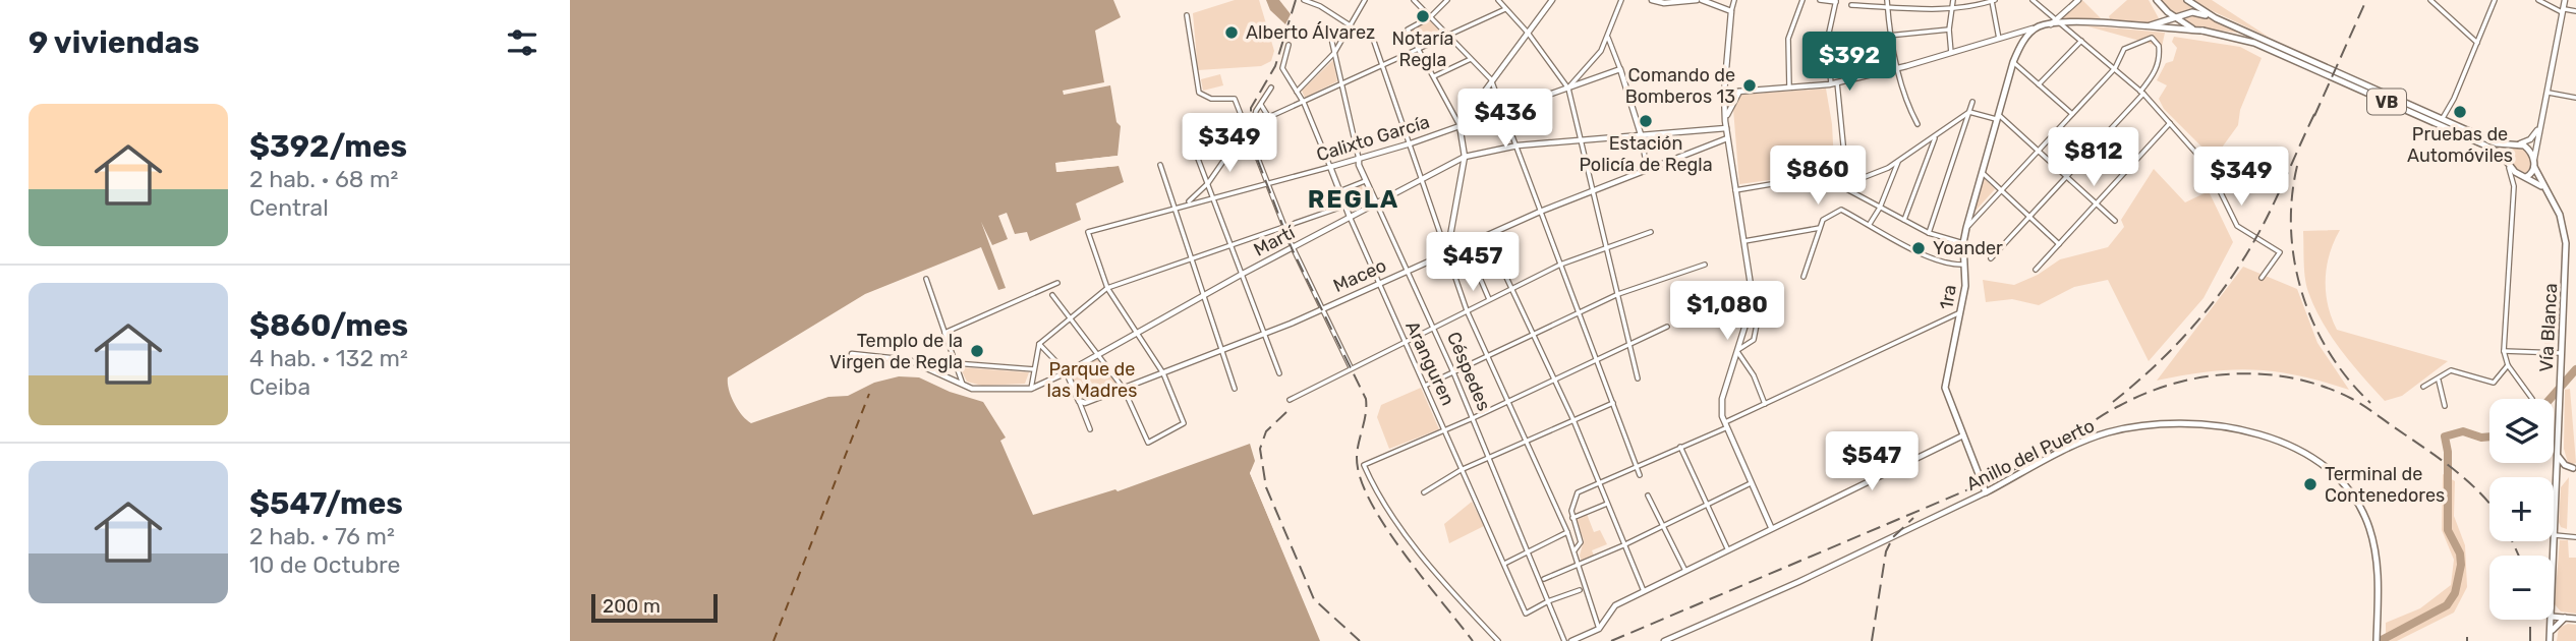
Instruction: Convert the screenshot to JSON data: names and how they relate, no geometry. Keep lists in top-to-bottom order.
{
  "streets": {
    "main road": [
      "VB",
      "Calixto García",
      "Martí",
      "Maceo",
      "1ra",
      "Vía Blanca",
      "Aranguren",
      "Céspedes",
      "Anillo del Puerto"
    ]
  },
  "crossings": [
    ["VB", "Vía Blanca"],
    ["Calixto García", "Aranguren"],
    ["Calixto García", "Céspedes"],
    ["Martí", "Aranguren"],
    ["Martí", "Céspedes"],
    ["Maceo", "Aranguren"],
    ["Maceo", "Céspedes"],
    ["1ra", "Anillo del Puerto"],
    ["Aranguren", "Céspedes"]
  ],
  "districts": ["REGLA"],
  "parks": ["Parque de las Madres"],
  "places": [
    "Notaría Regla",
    "Alberto Álvarez",
    "Comando de Bomberos 13",
    "Pruebas de Automóviles",
    "Estación Policía de Regla",
    "Yoander",
    "Templo de la Virgen de Regla",
    "Terminal de Contenedores"
  ],
  "scale_bar": "200 m",
  "page": {
    "heading": "9 viviendas",
    "price": [
      "$392",
      "$436",
      "$349",
      "$812",
      "$860",
      "$349",
      "$457",
      "$1,080",
      "$547"
    ],
    "list": [
      {
        "name": "$392/mes",
        "note": "2 hab. · 68 m² · Central"
      },
      {
        "name": "$860/mes",
        "note": "4 hab. · 132 m² · Ceiba"
      },
      {
        "name": "$547/mes",
        "note": "2 hab. · 76 m² · 10 de Octubre"
      }
    ],
    "map_buttons": ["+", "−"],
    "scale": "200 m"
  }
}
